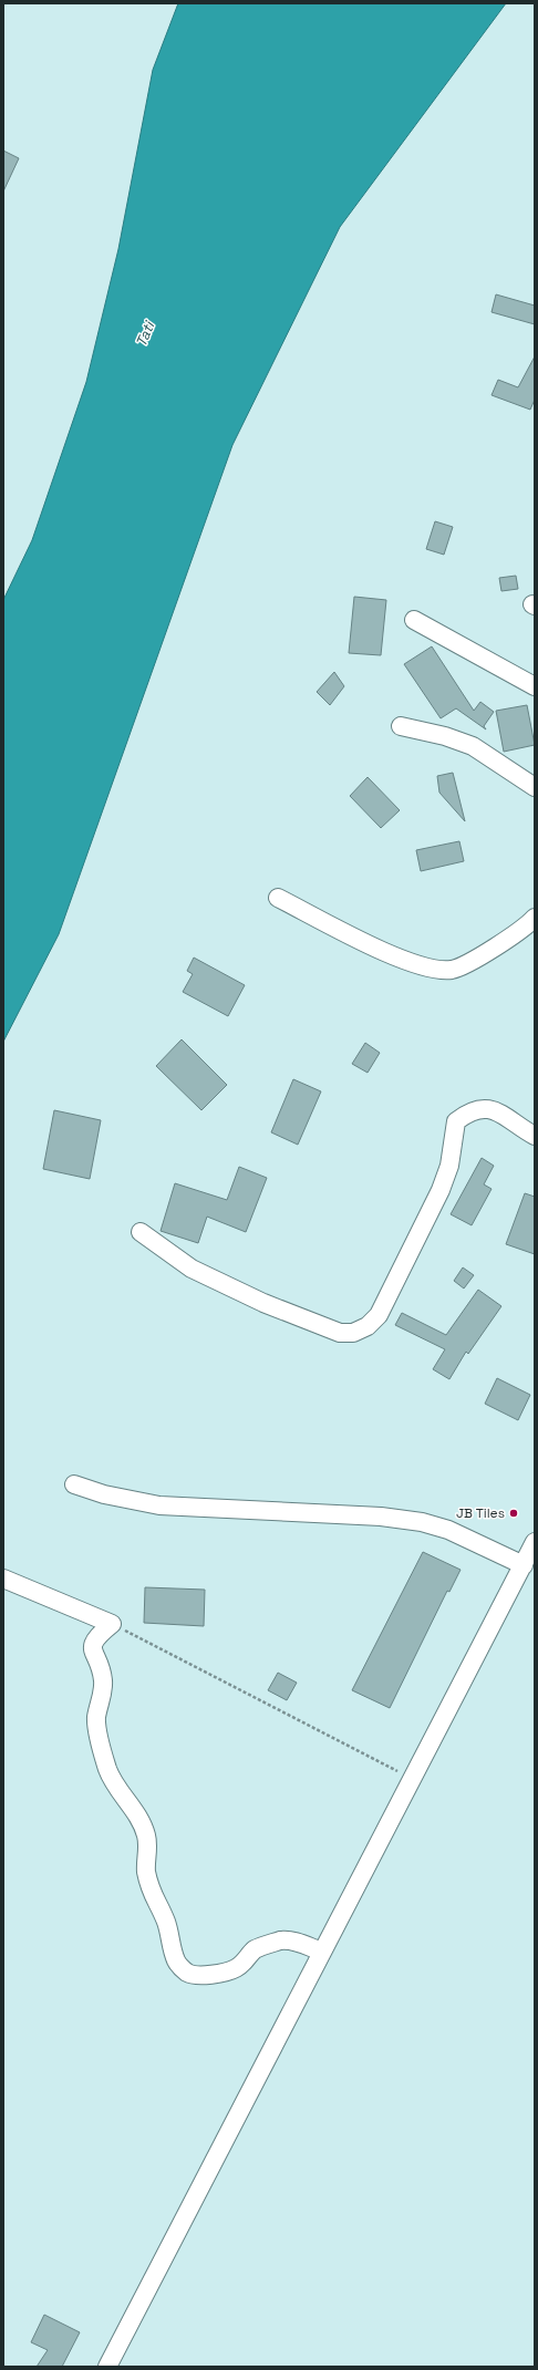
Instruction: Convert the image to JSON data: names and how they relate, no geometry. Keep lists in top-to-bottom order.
{
  "water": ["Tati"],
  "places": ["JB Tiles"]
}
